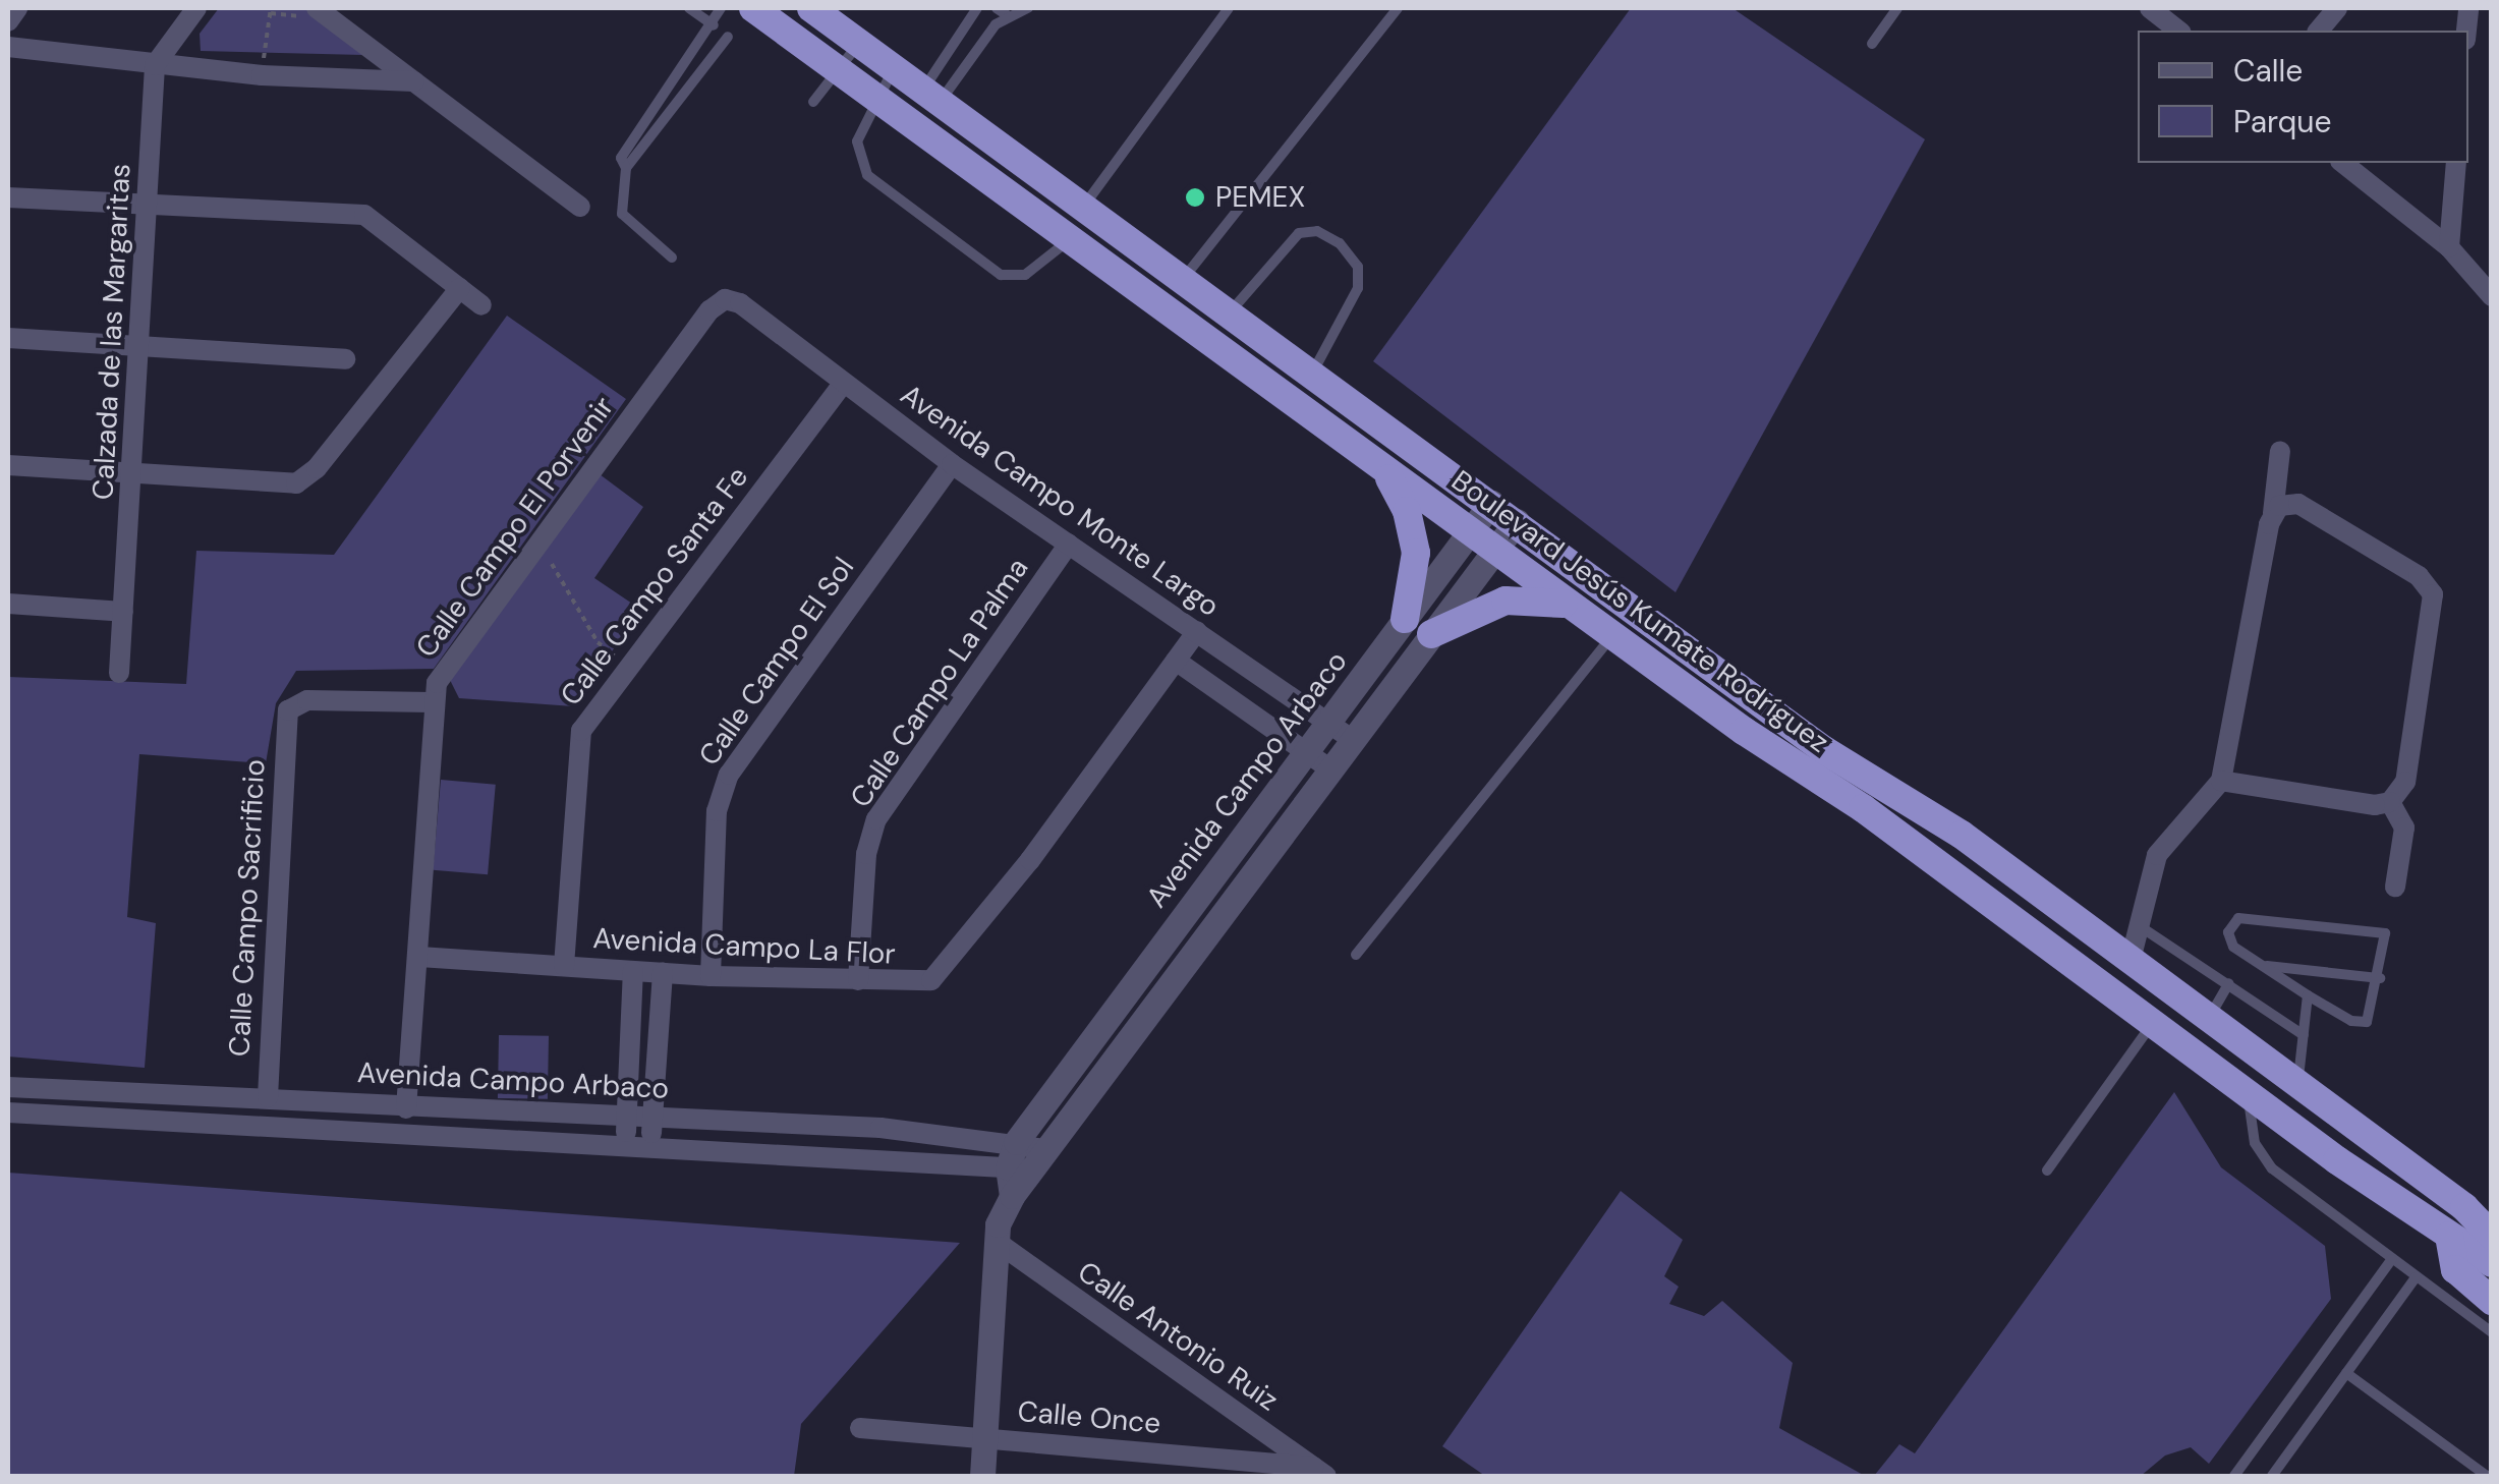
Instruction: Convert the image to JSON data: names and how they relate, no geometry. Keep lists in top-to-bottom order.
{
  "streets": {
    "highway": ["Boulevard Jesús Kumate Rodríguez"],
    "street": [
      "Calzada de las Margaritas",
      "Avenida Campo Monte Largo",
      "Calle Campo El Porvenir",
      "Calle Campo Santa Fe",
      "Calle Campo El Sol",
      "Calle Campo La Palma",
      "Avenida Campo Arbaco",
      "Calle Campo Sacrificio",
      "Avenida Campo La Flor",
      "Calle Antonio Ruiz",
      "Calle Once"
    ]
  },
  "crossings": [
    ["Avenida Campo Monte Largo", "Calle Campo El Porvenir"],
    ["Avenida Campo Monte Largo", "Calle Campo Santa Fe"],
    ["Avenida Campo Monte Largo", "Calle Campo El Sol"],
    ["Avenida Campo Monte Largo", "Calle Campo La Palma"],
    ["Avenida Campo Monte Largo", "Avenida Campo Arbaco"],
    ["Avenida Campo Monte Largo", "Avenida Campo La Flor"],
    ["Calle Campo El Porvenir", "Avenida Campo Arbaco"],
    ["Calle Campo El Porvenir", "Calle Campo Sacrificio"],
    ["Calle Campo El Porvenir", "Avenida Campo La Flor"],
    ["Calle Campo Santa Fe", "Avenida Campo La Flor"],
    ["Boulevard Jesús Kumate Rodríguez", "Avenida Campo Arbaco"],
    ["Calle Campo El Sol", "Avenida Campo La Flor"],
    ["Calle Campo La Palma", "Avenida Campo La Flor"],
    ["Avenida Campo Arbaco", "Calle Campo Sacrificio"],
    ["Calle Antonio Ruiz", "Calle Once"]
  ],
  "places": ["PEMEX"],
  "legend": ["Calle", "Parque"]
}
